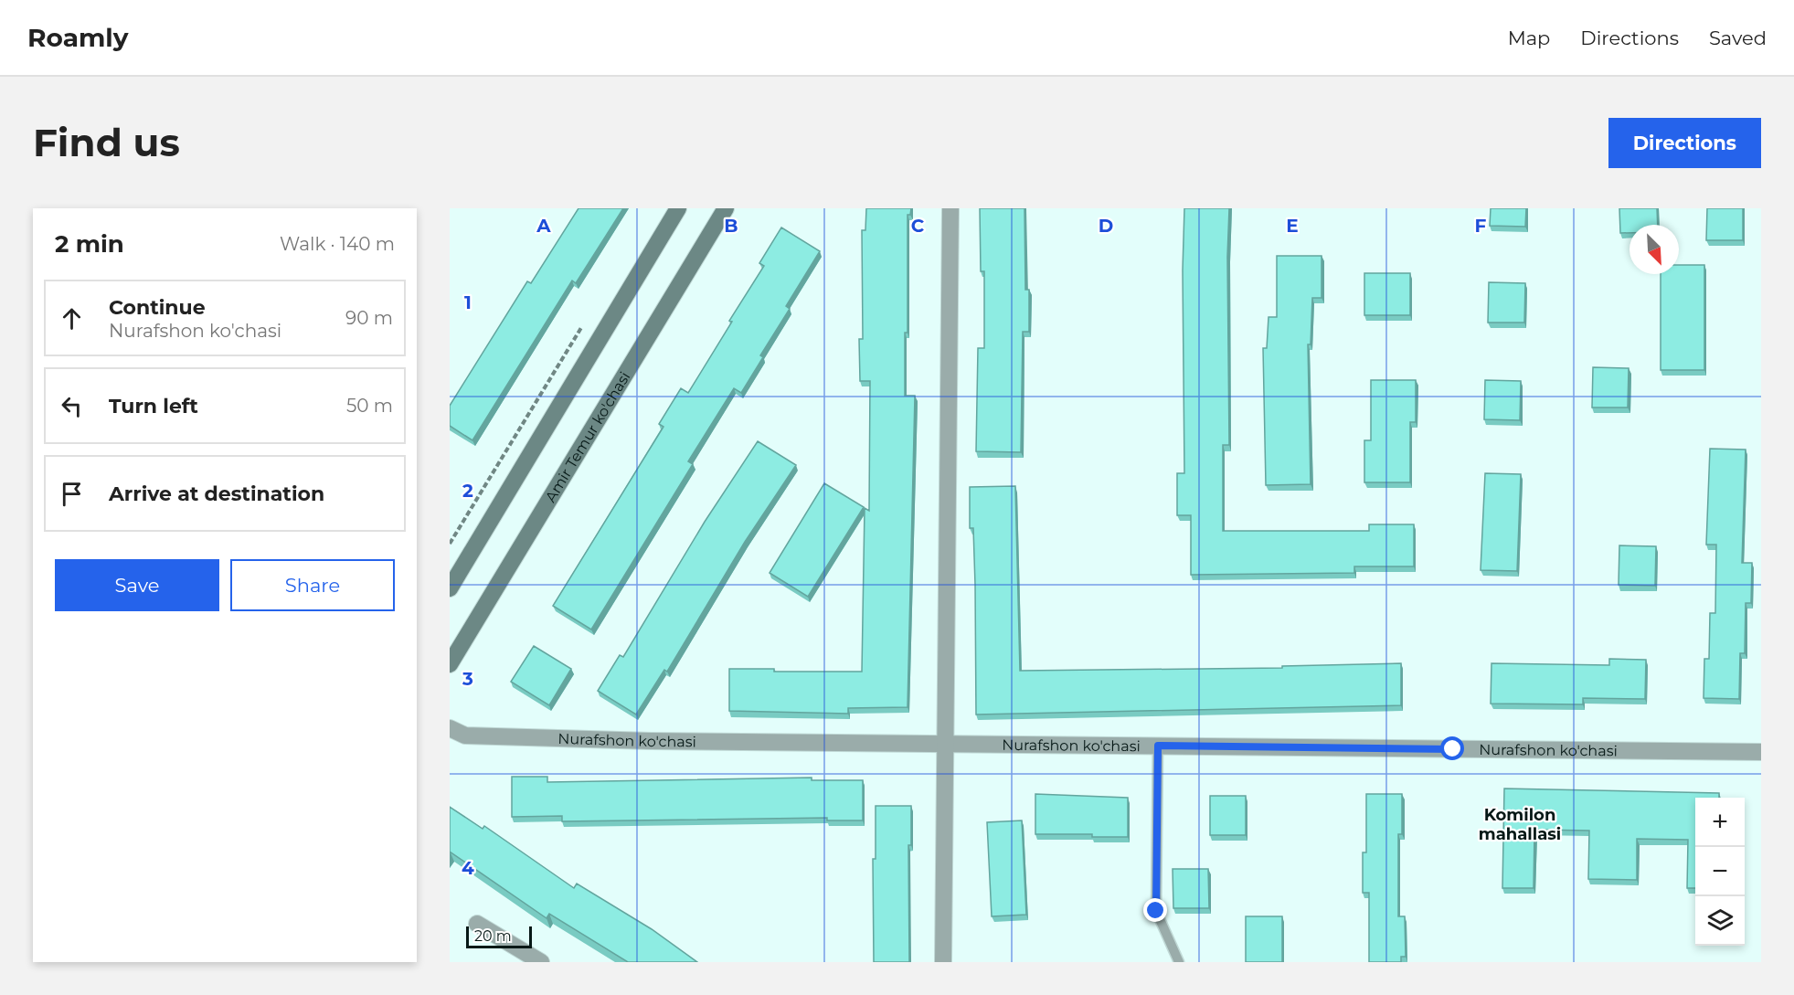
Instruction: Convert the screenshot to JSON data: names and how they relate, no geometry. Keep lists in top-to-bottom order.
{
  "streets": {
    "main road": ["Amir Temur ko'chasi"],
    "street": ["Nurafshon ko'chasi"]
  },
  "districts": ["Komilon mahallasi"],
  "scale_bar": "20 m",
  "north": "bottom right",
  "page": {
    "header": "Roamly",
    "nav": ["Map", "Directions", "Saved"],
    "buttons": [
      "Directions",
      ["Save", "Share"]
    ],
    "title": "Find us",
    "heading": ["2 min", "Walk · 140 m"],
    "list": [
      ["Continue", "Nurafshon ko'chasi", "90 m"],
      ["Turn left", "50 m"],
      "Arrive at destination"
    ],
    "map_buttons": ["+", "−"],
    "scale": "20 m"
  },
  "grid": {
    "columns": [
      "A",
      "B",
      "C",
      "D",
      "E",
      "F"
    ],
    "rows": [
      "1",
      "2",
      "3",
      "4"
    ]
  }
}
